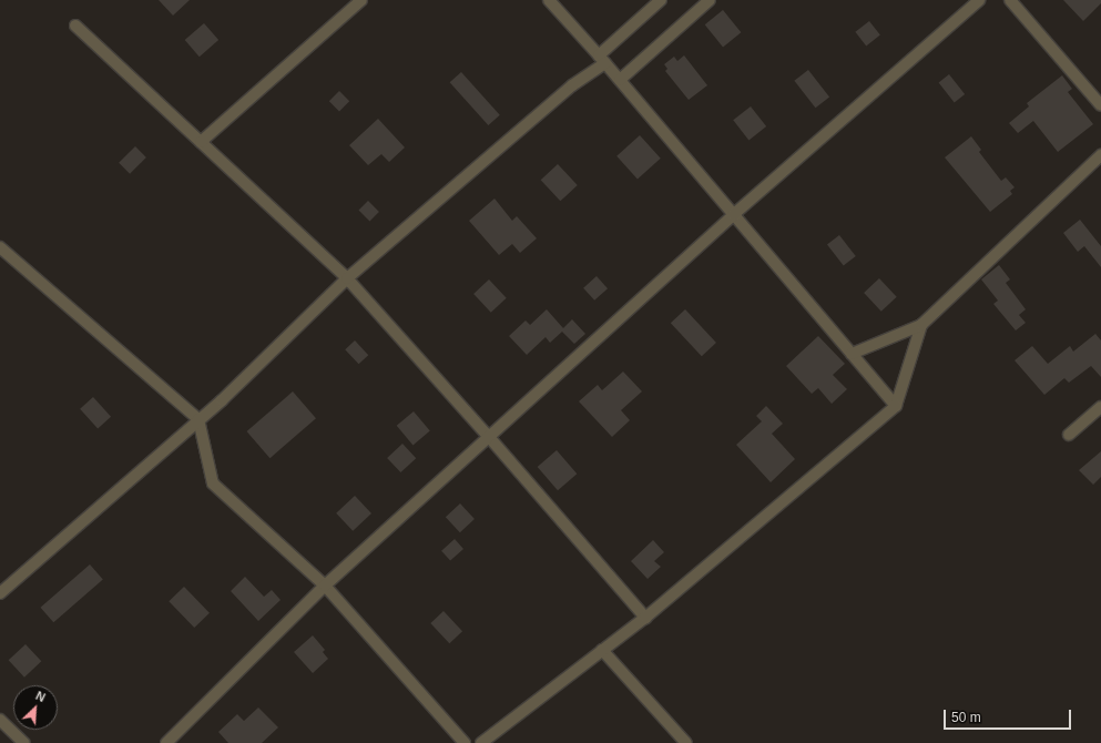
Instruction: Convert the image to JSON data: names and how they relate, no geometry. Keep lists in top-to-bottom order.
{
  "scale_bar": "50 m",
  "north": "top right"
}
